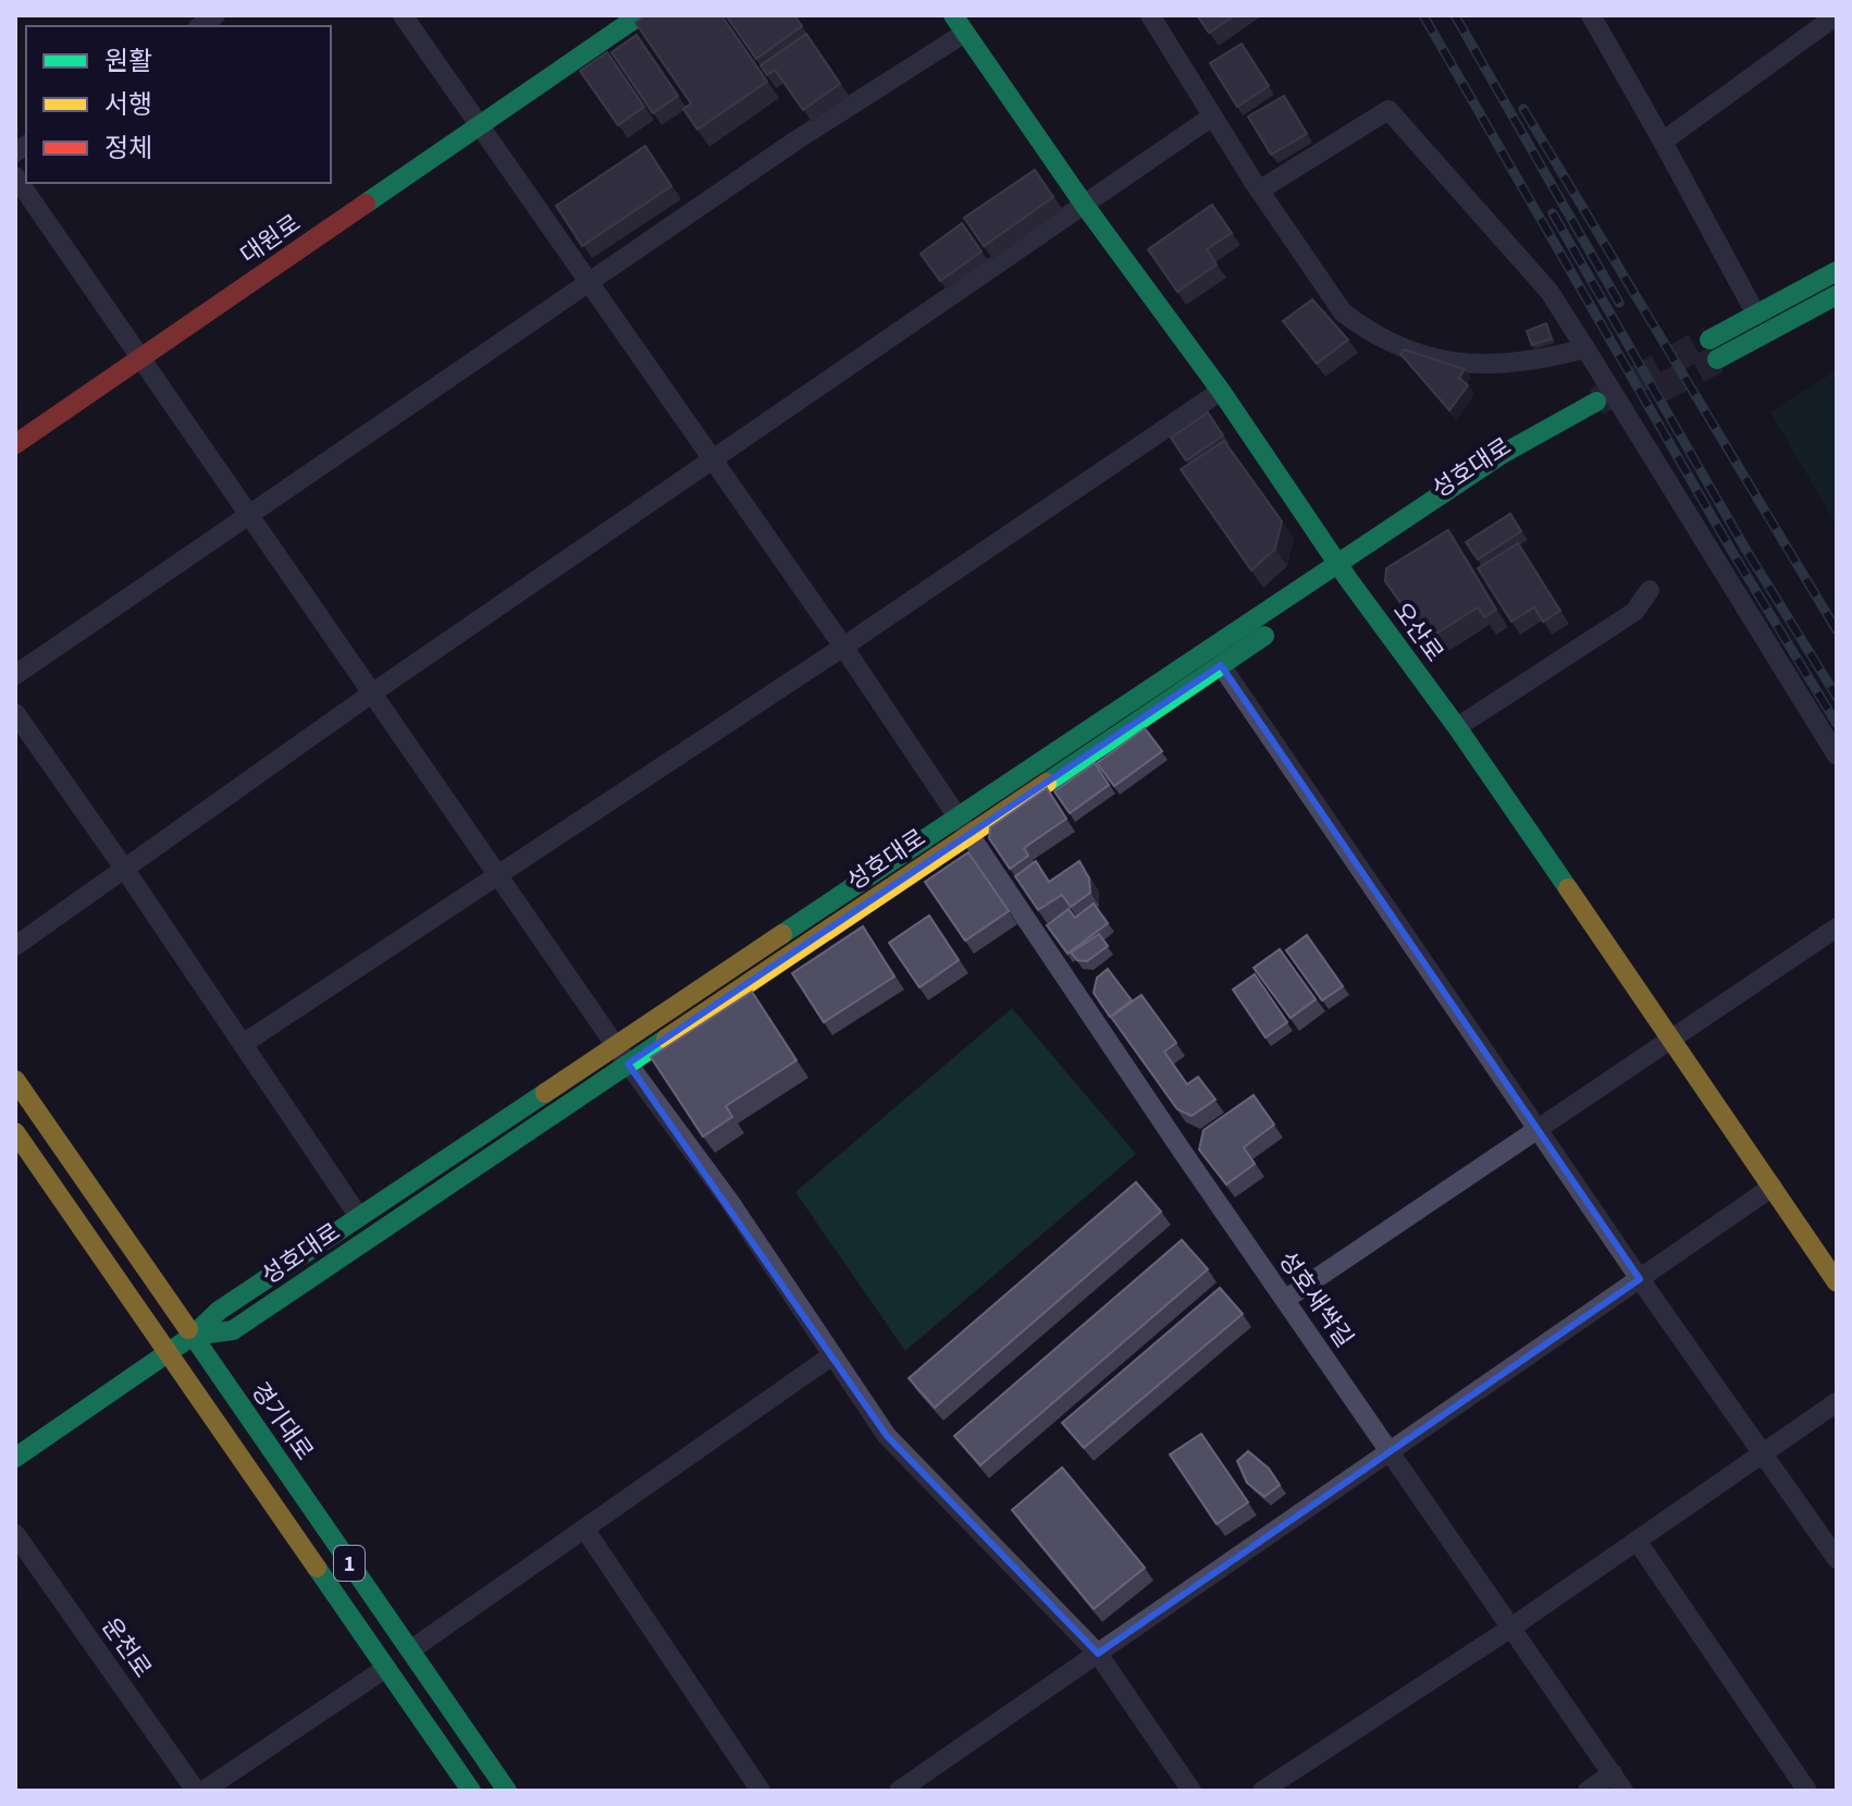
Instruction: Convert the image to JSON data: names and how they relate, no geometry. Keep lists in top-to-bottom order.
{
  "streets": {
    "main road": [
      "대원로",
      "성호대로",
      "오산로",
      "경기대로",
      "1"
    ],
    "street": ["성호새싹길", "운천로"]
  },
  "crossings": [
    ["대원로", "성호새싹길"],
    ["성호대로", "오산로"],
    ["성호대로", "성호새싹길"],
    ["성호대로", "경기대로"],
    ["성호대로", "1"]
  ],
  "legend": ["원활", "서행", "정체"]
}
